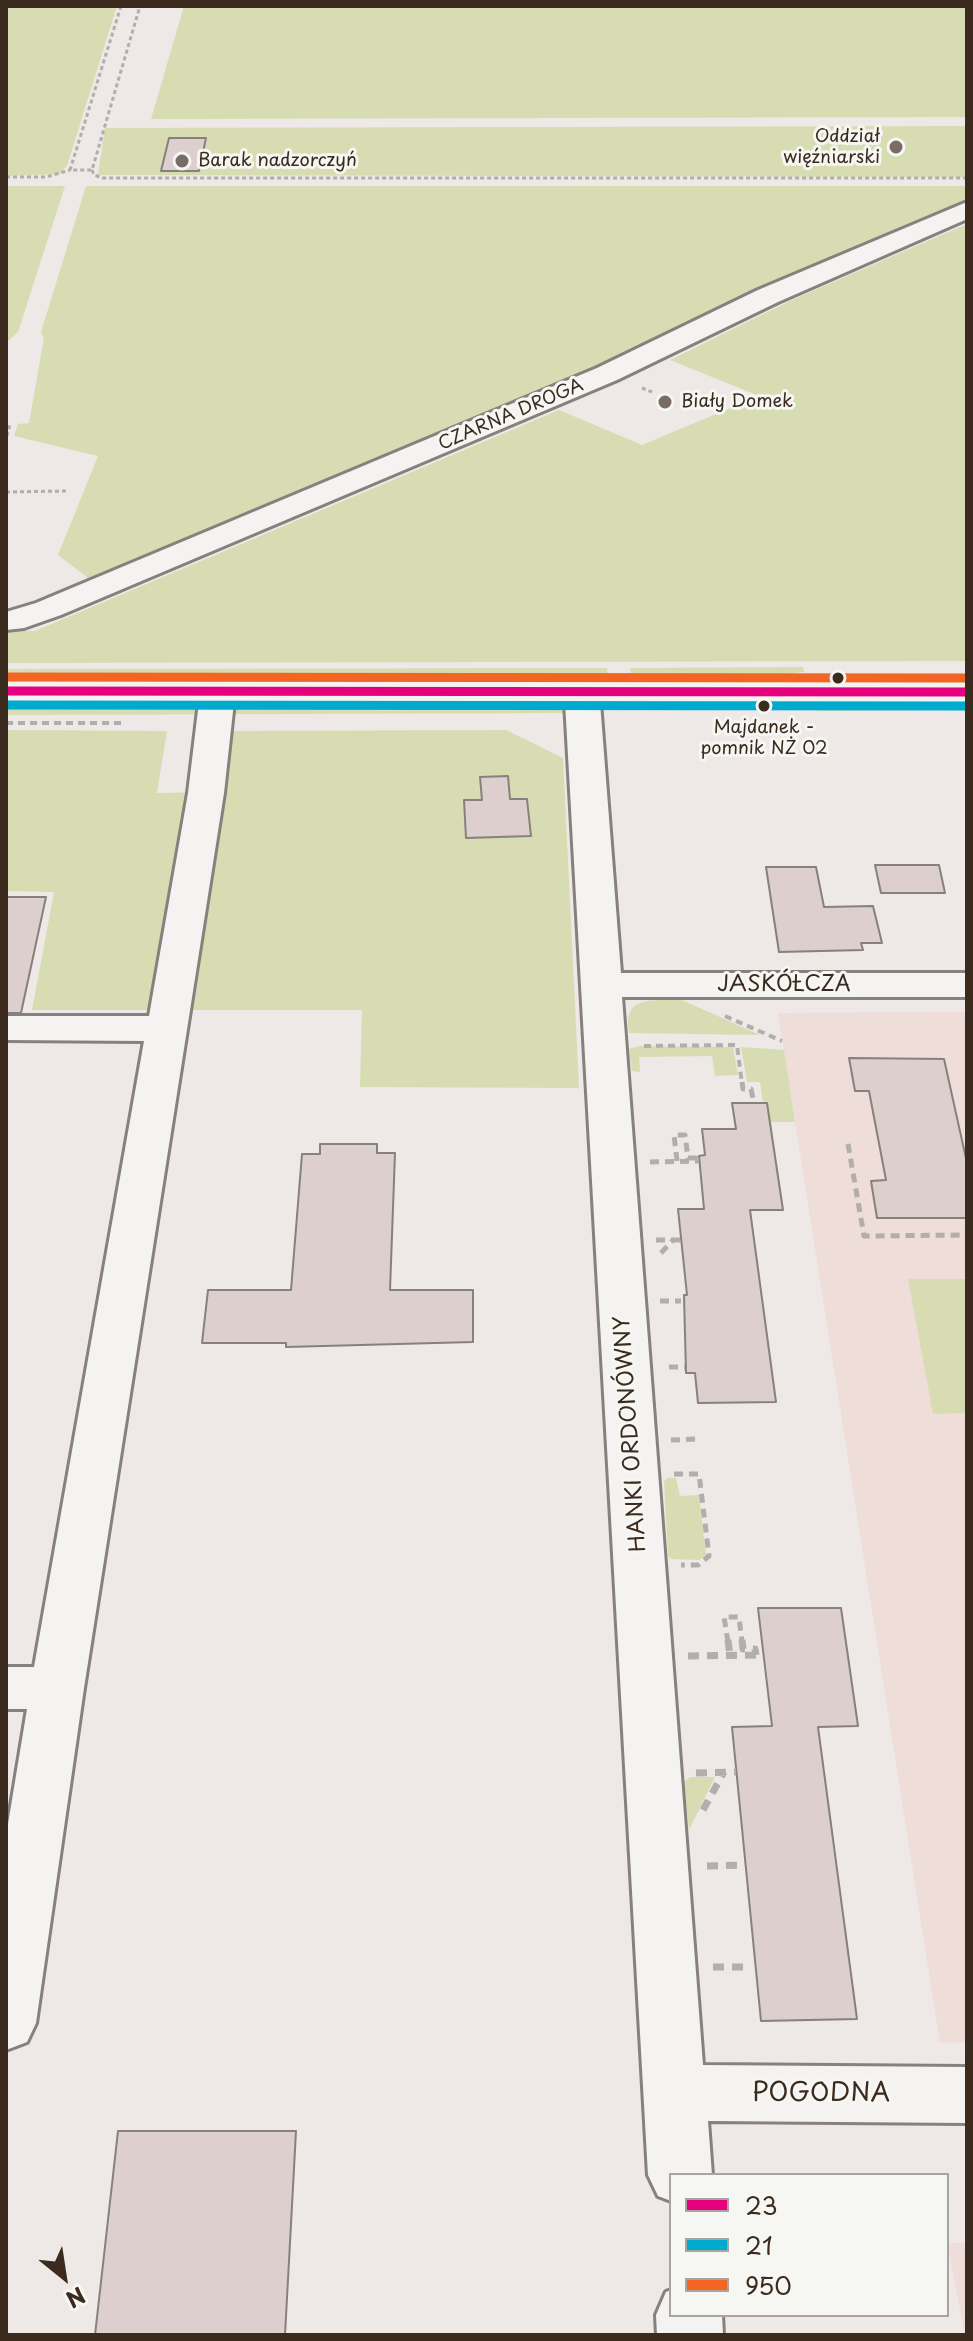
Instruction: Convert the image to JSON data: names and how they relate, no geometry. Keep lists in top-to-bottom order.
{
  "streets": {
    "street": [
      "CZARNA DROGA",
      "JASKÓŁCZA",
      "HANKI ORDONÓWNY",
      "POGODNA"
    ]
  },
  "crossings": [
    ["JASKÓŁCZA", "HANKI ORDONÓWNY"],
    ["HANKI ORDONÓWNY", "POGODNA"]
  ],
  "places": [
    "Oddział więźniarski",
    "Barak nadzorczyń",
    "Biały Domek",
    "Majdanek - pomnik NŻ 02"
  ],
  "lines": ["transit line 950", "transit line 23", "transit line 21"],
  "legend": ["23", "21", "950"],
  "north": "bottom right"
}
